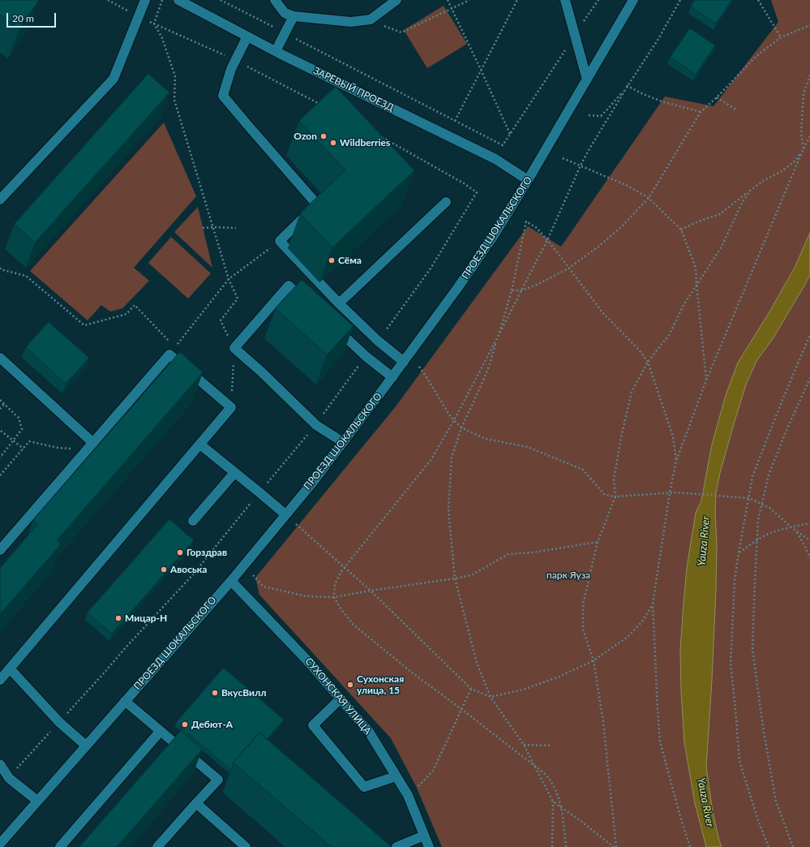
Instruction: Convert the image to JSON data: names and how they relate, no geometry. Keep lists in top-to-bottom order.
{
  "streets": {
    "street": ["ЗАРЕВЫЙ ПРОЕЗД", "ПРОЕЗД ШОКАЛЬСКОГО", "СУХОНСКАЯ УЛИЦА"]
  },
  "crossings": [
    ["ЗАРЕВЫЙ ПРОЕЗД", "ПРОЕЗД ШОКАЛЬСКОГО"],
    ["ПРОЕЗД ШОКАЛЬСКОГО", "СУХОНСКАЯ УЛИЦА"]
  ],
  "water": ["Yauza River"],
  "parks": ["парк Яуза"],
  "places": [
    "Ozon",
    "Wildberries",
    "Сёма",
    "Горздрав",
    "Авоська",
    "Мицар-Н",
    "Сухонская улица, 15",
    "ВкусВилл",
    "Дебют-А"
  ],
  "scale_bar": "20 m"
}
